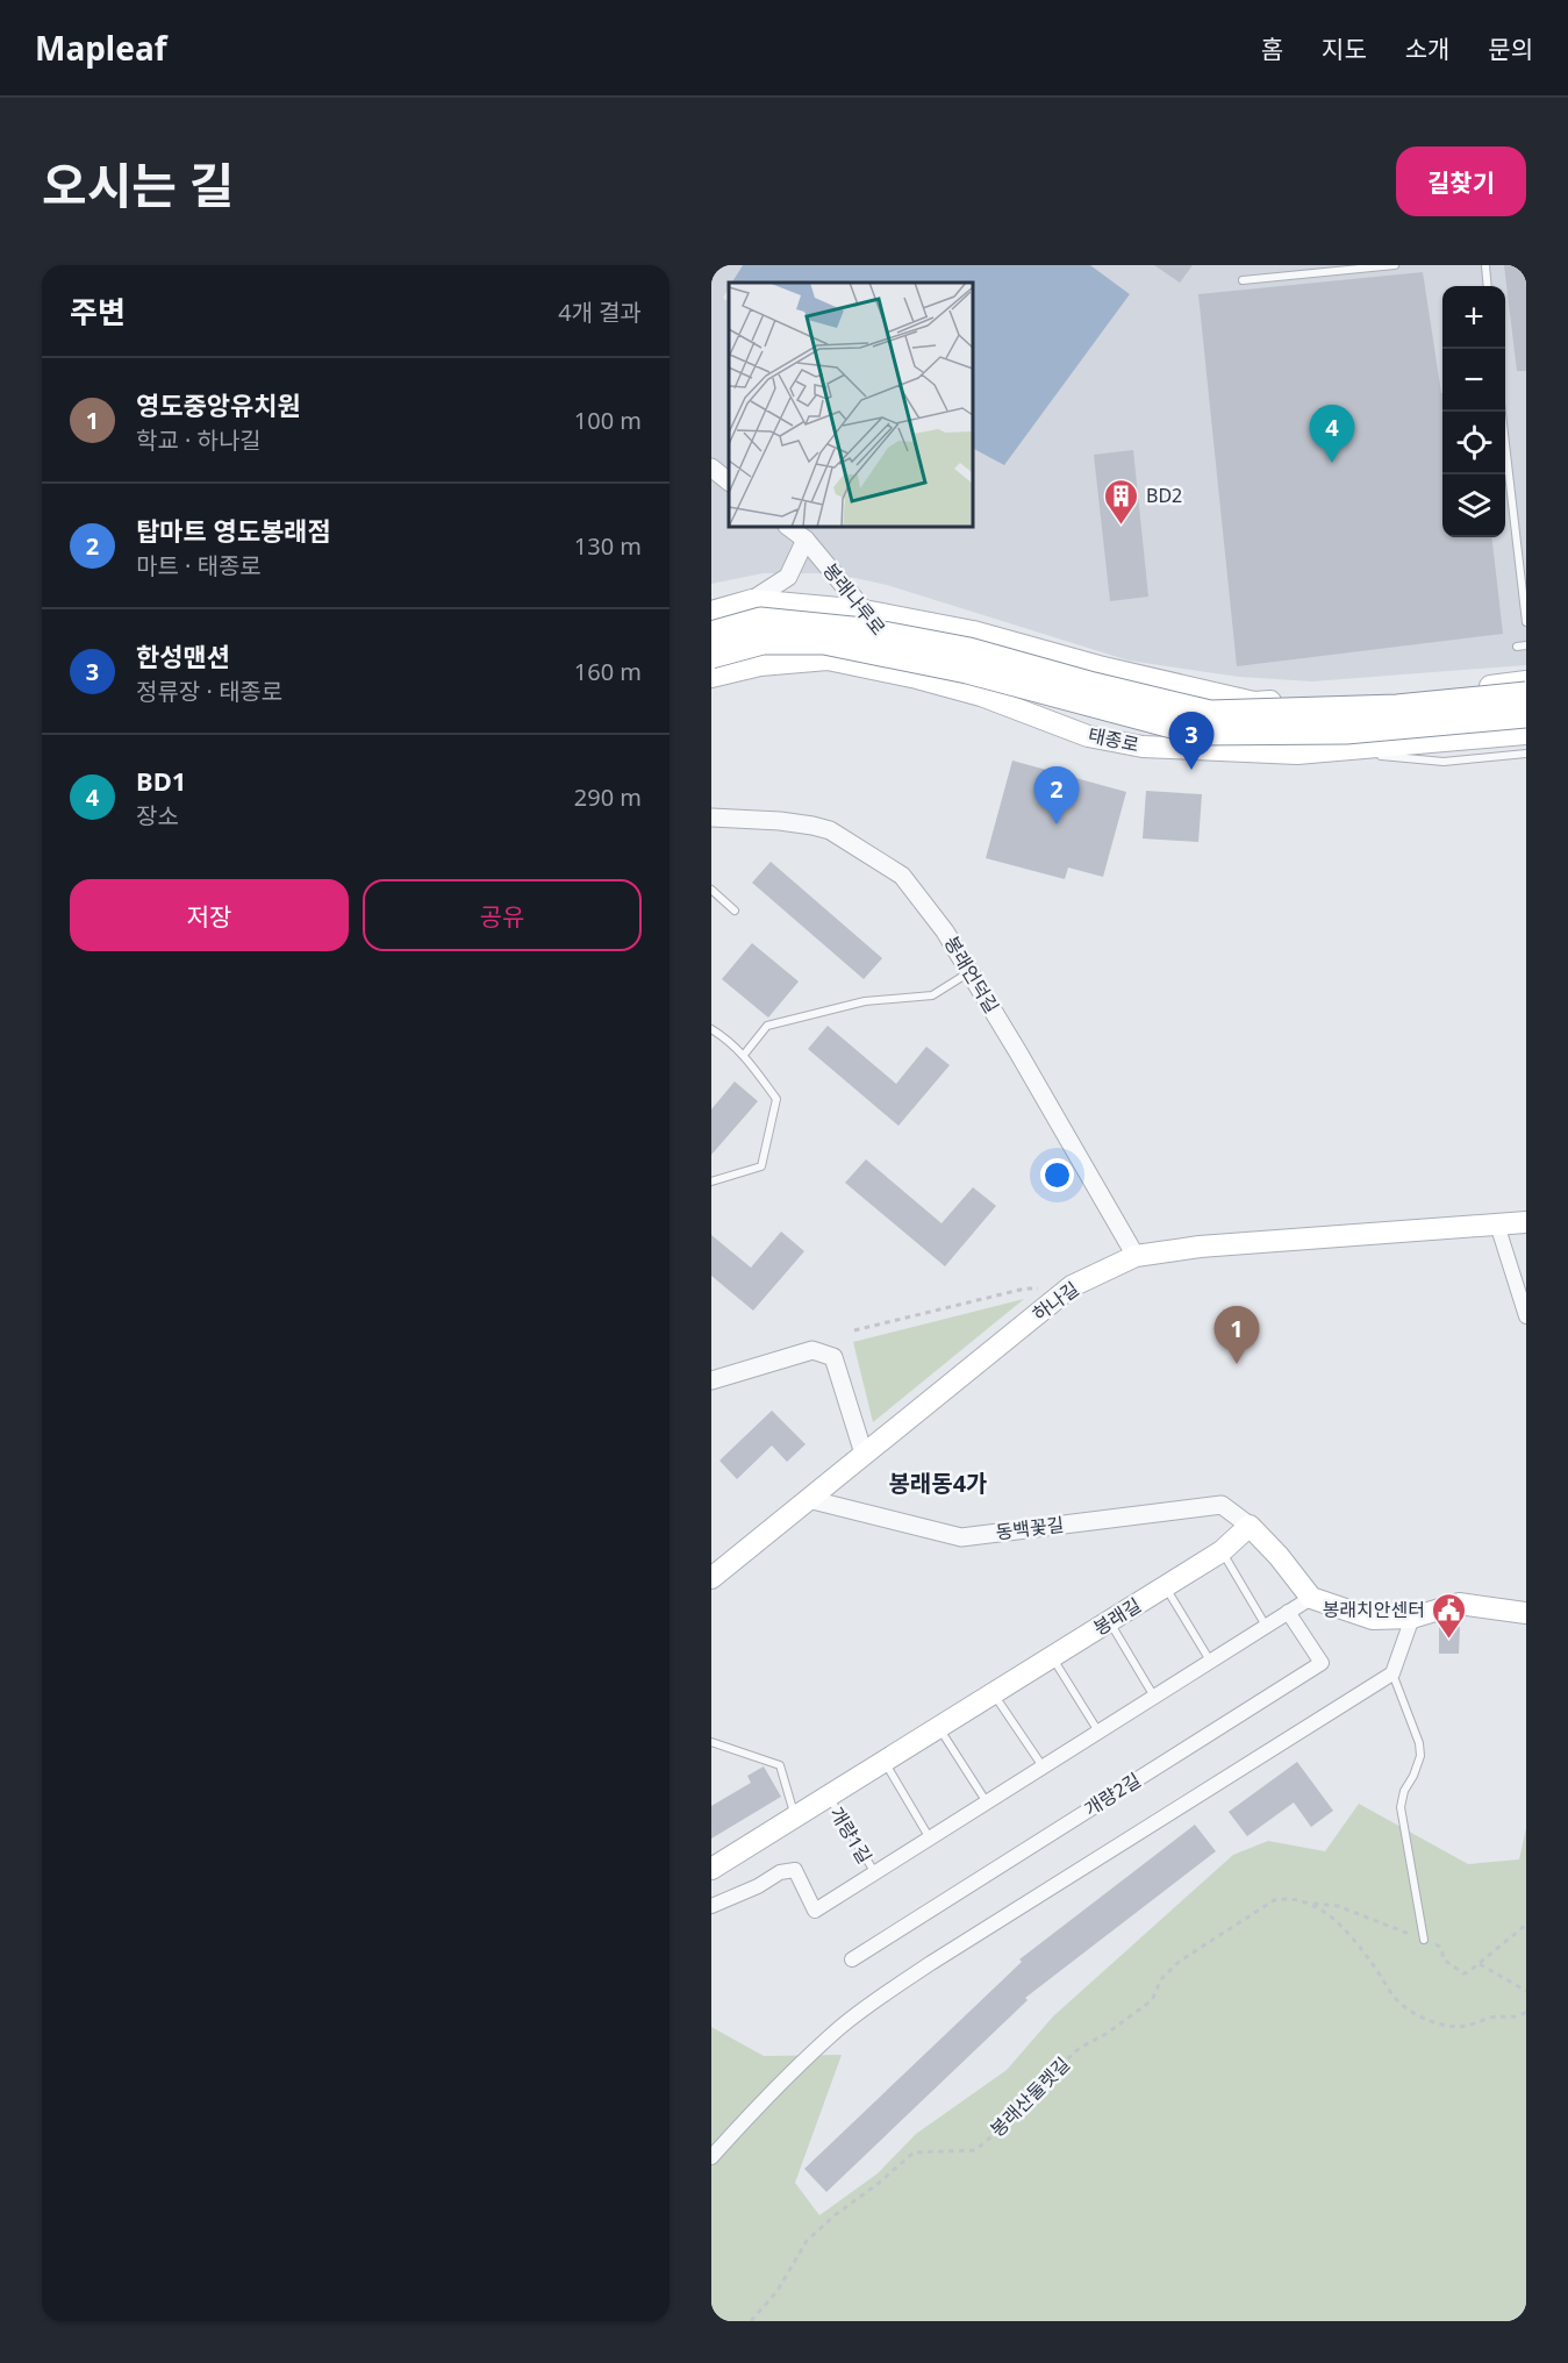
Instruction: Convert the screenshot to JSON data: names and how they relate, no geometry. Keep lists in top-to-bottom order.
{
  "streets": {
    "main road": ["태종로", "하나길", "봉래길"],
    "street": [
      "봉래나루로",
      "봉래언덕길",
      "동백꽃길",
      "개량2길",
      "개량1길"
    ],
    "path": ["봉래산둘렛길"]
  },
  "crossings": [
    ["봉래나루로", "태종로"],
    ["봉래언덕길", "하나길"],
    ["하나길", "동백꽃길"],
    ["동백꽃길", "봉래길"],
    ["봉래길", "개량1길"],
    ["개량2길", "개량1길"]
  ],
  "districts": ["봉래동4가"],
  "places": {
    "building": ["BD2"],
    "public building": ["봉래치안센터"]
  },
  "page": {
    "header": "Mapleaf",
    "nav": [
      "홈",
      "지도",
      "소개",
      "문의"
    ],
    "title": "오시는 길",
    "buttons": [
      "길찾기",
      ["저장", "공유"]
    ],
    "heading": ["주변", "4개 결과"],
    "map_buttons": ["+", "−"],
    "list": [
      {
        "mark": "1",
        "name": "영도중앙유치원",
        "note": "학교 · 하나길",
        "value": "100 m"
      },
      {
        "mark": "2",
        "name": "탑마트 영도봉래점",
        "note": "마트 · 태종로",
        "value": "130 m"
      },
      {
        "mark": "3",
        "name": "한성맨션",
        "note": "정류장 · 태종로",
        "value": "160 m"
      },
      {
        "mark": "4",
        "name": "BD1",
        "note": "장소",
        "value": "290 m"
      }
    ],
    "pins": [
      "4",
      "3",
      "2",
      "1"
    ]
  }
}
